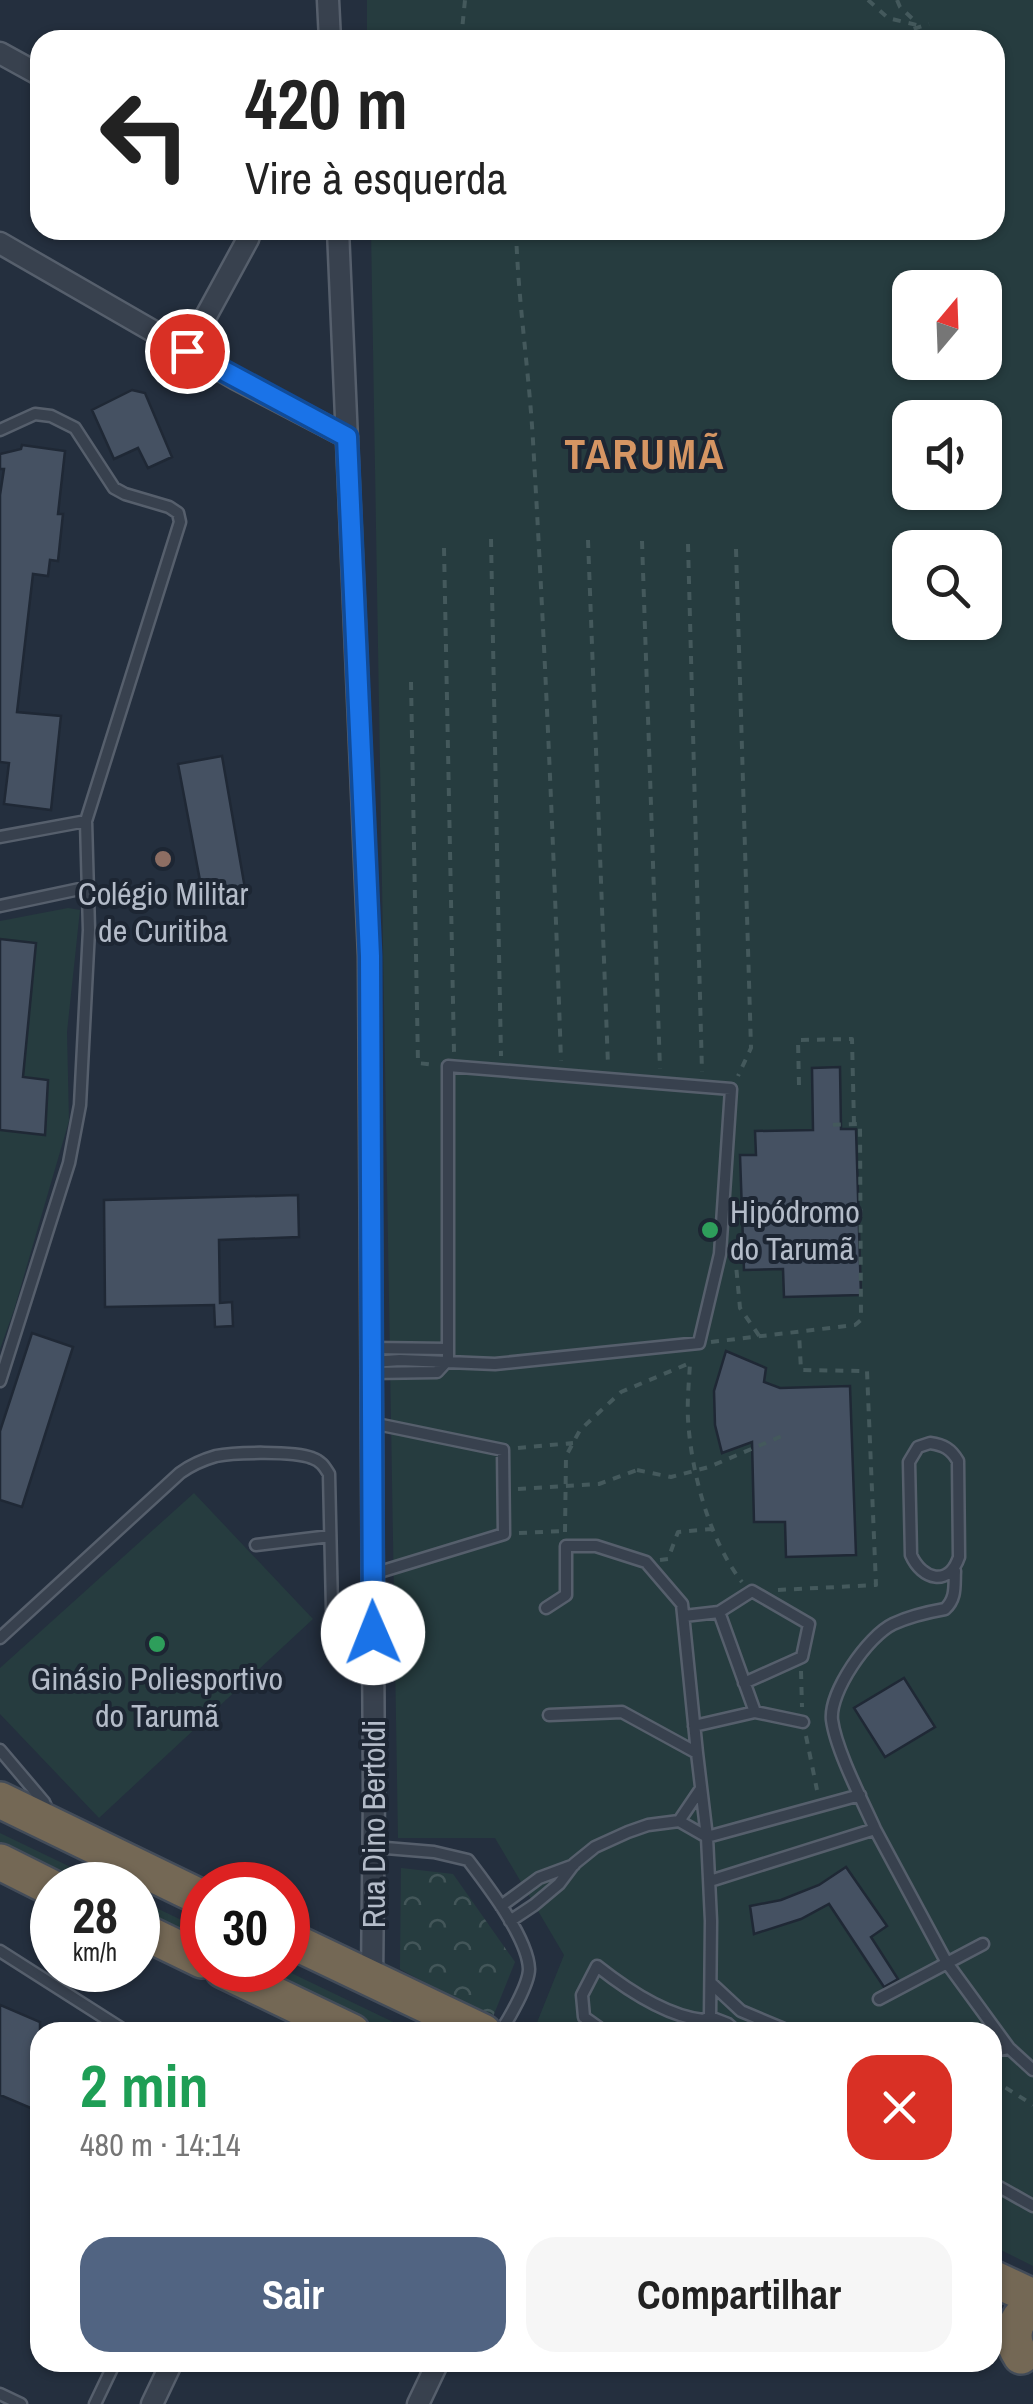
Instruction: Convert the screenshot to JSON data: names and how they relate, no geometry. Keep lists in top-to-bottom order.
{
  "streets": {
    "street": ["Rua Dino Bertoldi"]
  },
  "districts": ["TARUMÃ"],
  "places": ["Colégio Militar de Curitiba", "Hipódromo do Tarumã", "Ginásio Poliesportivo do Tarumã"],
  "north": "top",
  "page": {
    "turn": ["420 m", "Vire à esquerda"],
    "speed": "28 km/h",
    "limit": "30",
    "heading": ["2 min", "480 m · 14:14"],
    "buttons": ["Sair", "Compartilhar"]
  }
}
